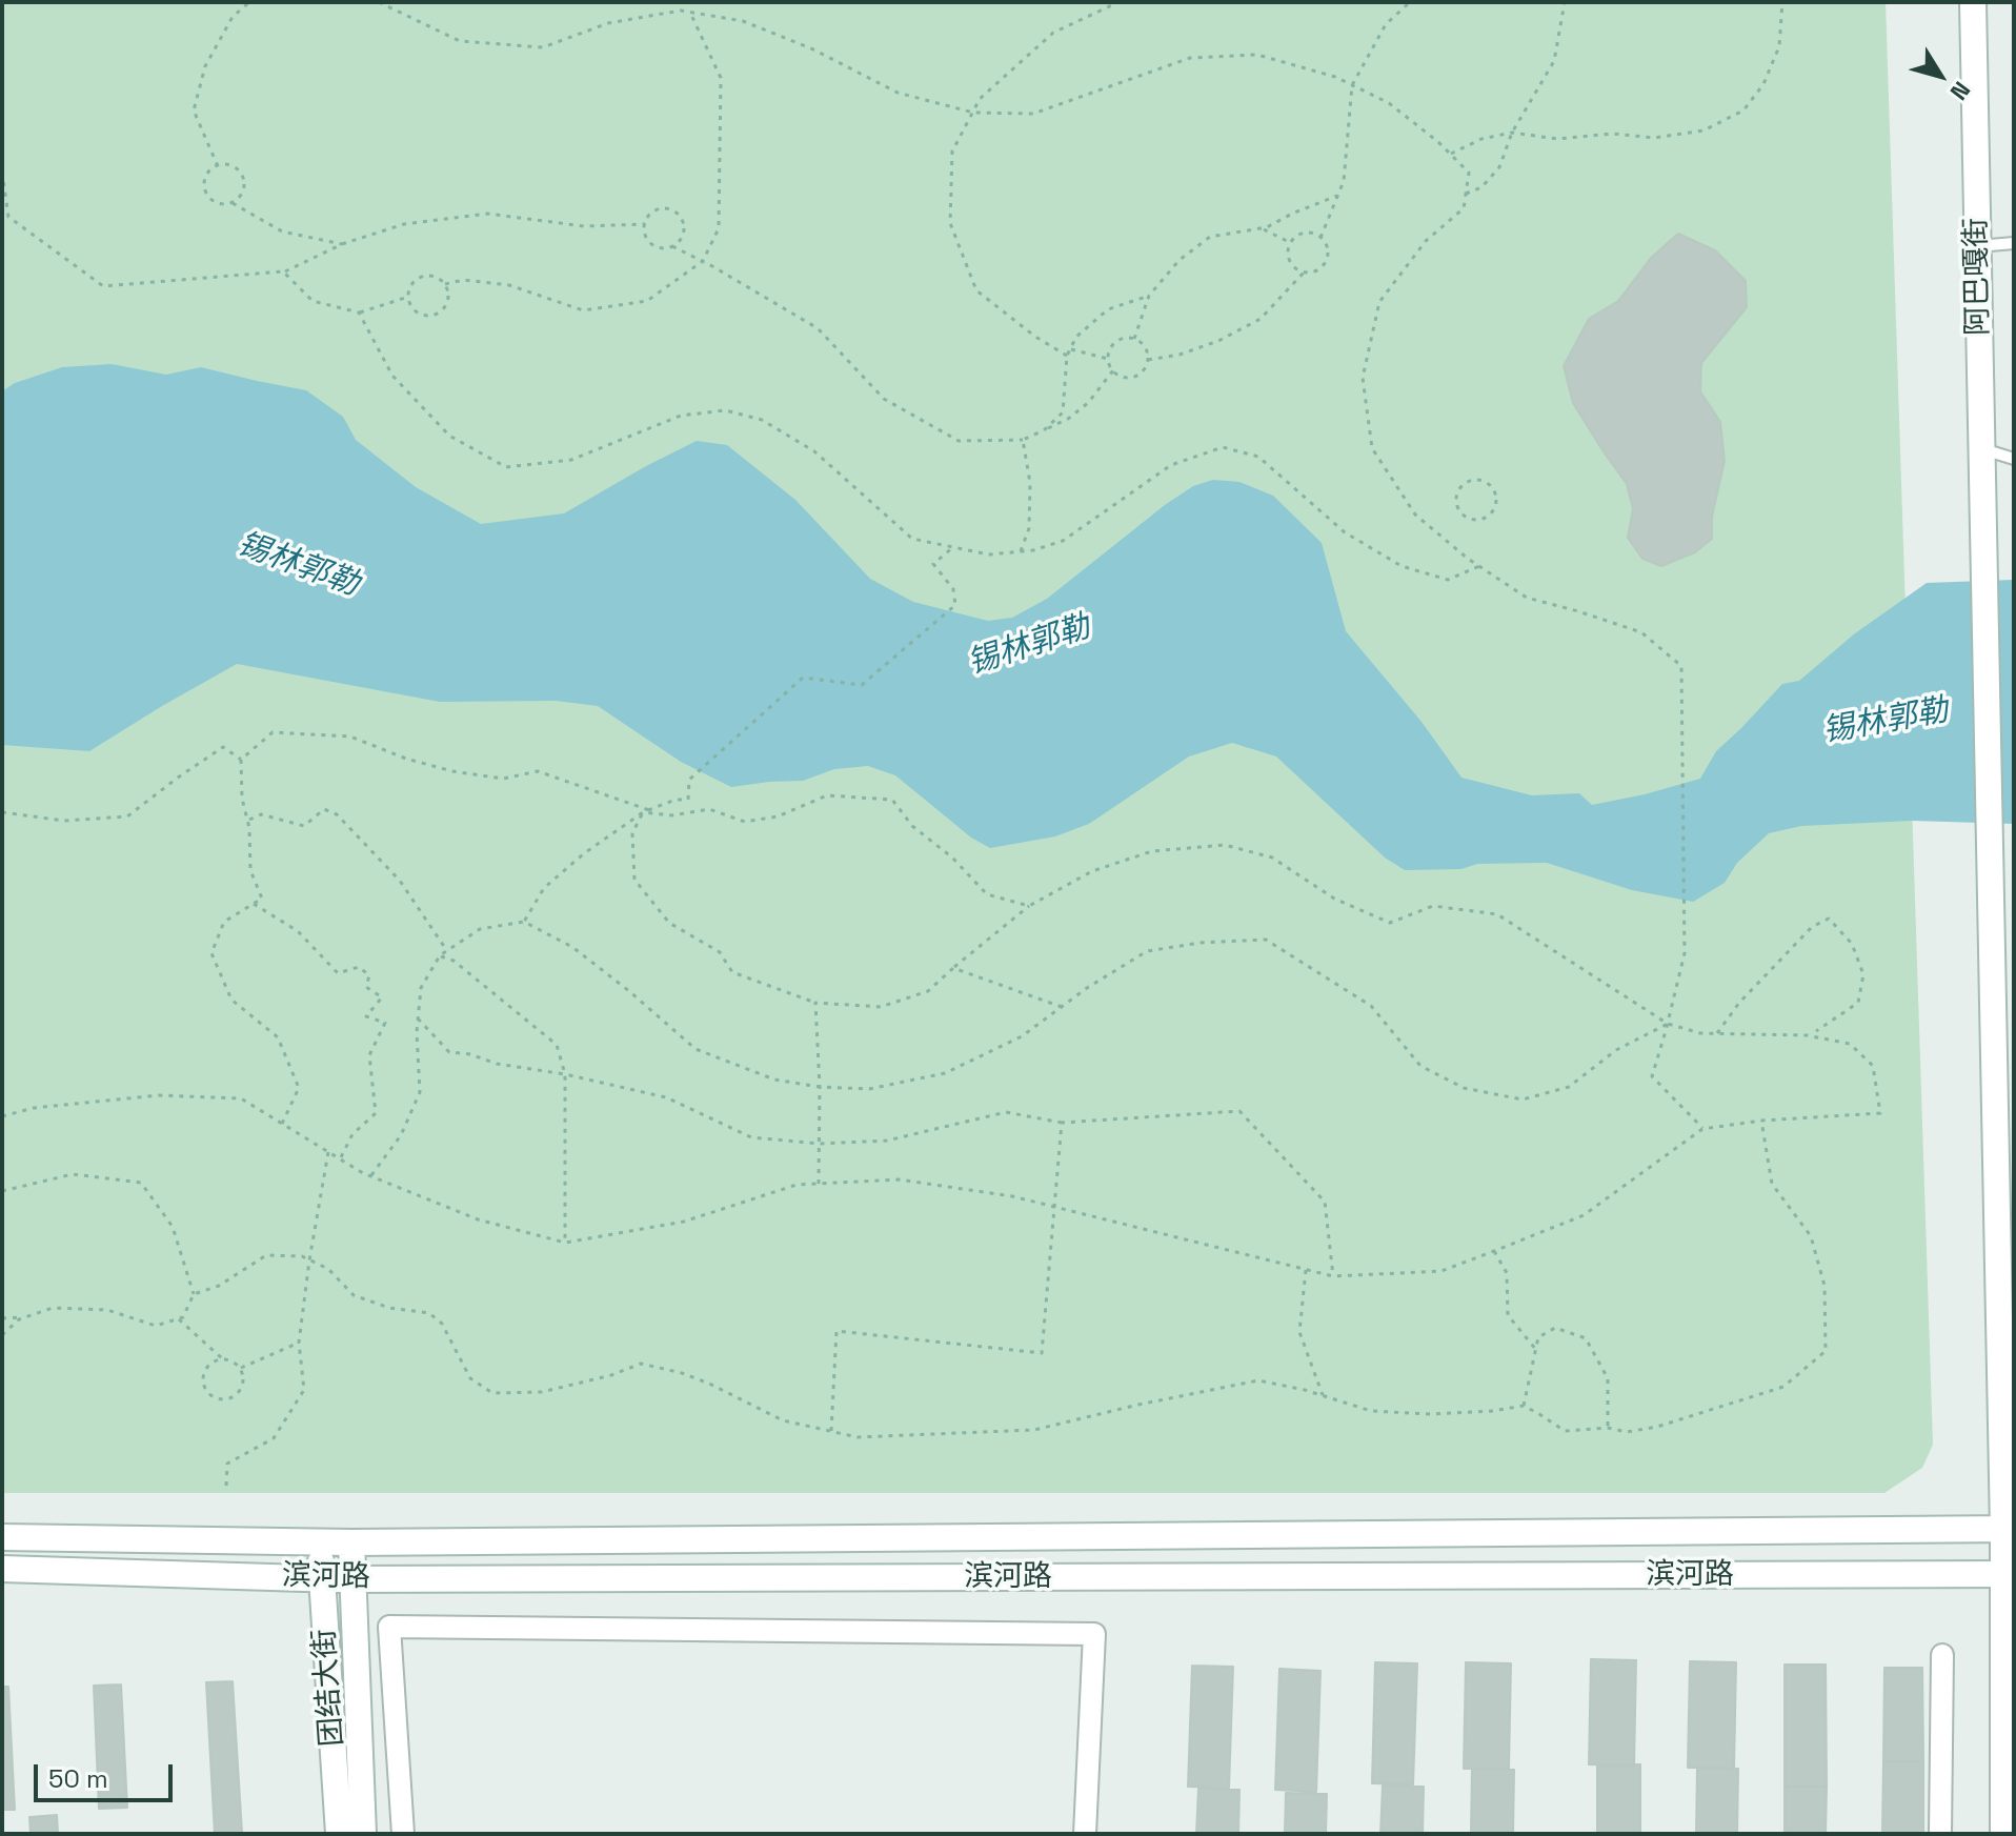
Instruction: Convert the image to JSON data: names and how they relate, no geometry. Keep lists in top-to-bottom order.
{
  "streets": {
    "main road": ["阿巴嘎街", "滨河路", "团结大街"]
  },
  "crossings": [
    ["阿巴嘎街", "滨河路"],
    ["滨河路", "团结大街"]
  ],
  "water": ["锡林郭勒"],
  "scale_bar": "50 m",
  "north": "bottom right"
}
